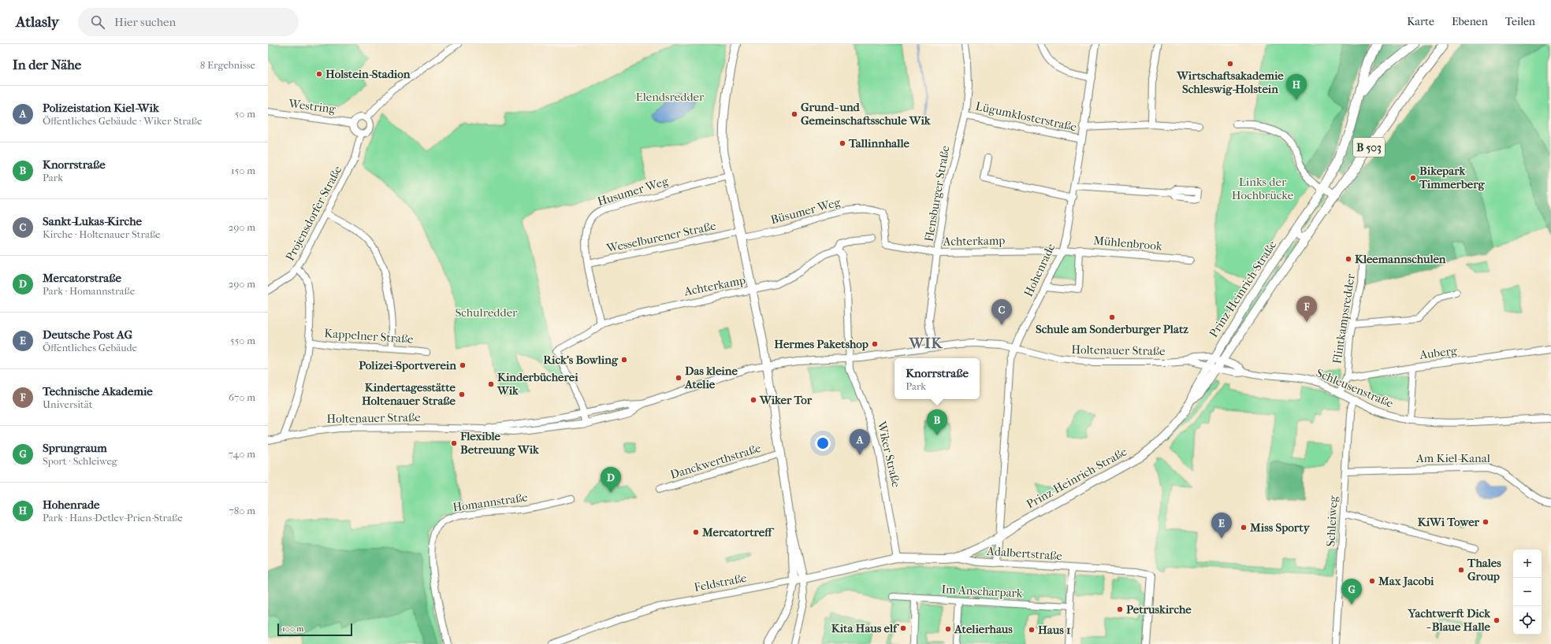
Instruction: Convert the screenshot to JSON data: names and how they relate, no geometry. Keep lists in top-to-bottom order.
{
  "streets": {
    "highway": ["B 503"],
    "main road": ["Prinz-Heinrich-Straße", "Adalbertstraße", "Feldstraße"],
    "street": [
      "Westring",
      "Lügumklosterstraße",
      "Husumer Weg",
      "Flensburger Straße",
      "Büsumer Weg",
      "Projensdorfer Straße",
      "Wesselburener Straße",
      "Achterkamp",
      "Mühlenbrook",
      "Hohenrade",
      "Flintkampsredder",
      "Kappelner Straße",
      "Holtenauer Straße",
      "Auberg",
      "Schleusenstraße",
      "Wiker Straße",
      "Am Kiel-Kanal",
      "Danckwerthstraße",
      "Homannstraße",
      "Schleiweg",
      "Im Anscharpark"
    ]
  },
  "crossings": [
    ["Westring", "Projensdorfer Straße"],
    ["Lügumklosterstraße", "Flensburger Straße"],
    ["Lügumklosterstraße", "Hohenrade"],
    ["B 503", "Prinz-Heinrich-Straße"],
    ["Husumer Weg", "Wesselburener Straße"],
    ["Husumer Weg", "Achterkamp"],
    ["Flensburger Straße", "Achterkamp"],
    ["Flensburger Straße", "Holtenauer Straße"],
    ["Büsumer Weg", "Wesselburener Straße"],
    ["Büsumer Weg", "Achterkamp"],
    ["Achterkamp", "Mühlenbrook"],
    ["Achterkamp", "Hohenrade"],
    ["Achterkamp", "Holtenauer Straße"],
    ["Achterkamp", "Wiker Straße"],
    ["Mühlenbrook", "Hohenrade"],
    ["Hohenrade", "Prinz-Heinrich-Straße"],
    ["Hohenrade", "Holtenauer Straße"],
    ["Hohenrade", "Adalbertstraße"],
    ["Prinz-Heinrich-Straße", "Holtenauer Straße"],
    ["Prinz-Heinrich-Straße", "Schleusenstraße"],
    ["Prinz-Heinrich-Straße", "Adalbertstraße"],
    ["Flintkampsredder", "Auberg"],
    ["Holtenauer Straße", "Schleusenstraße"],
    ["Holtenauer Straße", "Wiker Straße"],
    ["Schleusenstraße", "Schleiweg"],
    ["Wiker Straße", "Adalbertstraße"],
    ["Wiker Straße", "Feldstraße"],
    ["Am Kiel-Kanal", "Schleiweg"],
    ["Adalbertstraße", "Feldstraße"]
  ],
  "districts": ["WIK"],
  "parks": ["Elendsredder", "Links der Hochbrücke", "Schulredder"],
  "places": [
    "Wirtschaftsakademie Schleswig-Holstein",
    "Holstein-Stadion",
    "Grund- und Gemeinschaftsschule Wik",
    "Tallinnhalle",
    "Bikepark Timmerberg",
    "Kleemannschulen",
    "Schule am Sonderburger Platz",
    "Hermes Paketshop",
    "Rick’s Bowling",
    "Polizei-Sportverein",
    "Das kleine Atelie",
    "Kinderbücherei Wik",
    "Kindertagesstätte Holtenauer Straße",
    "Wiker Tor",
    "Flexible Betreuung Wik",
    "KiWi Tower",
    "Miss Sporty",
    "Mercatortreff",
    "Thales Group",
    "Max Jacobi",
    "Petruskirche",
    "Yachtwerft Dick - Blaue Halle",
    "Kita Haus elf",
    "Atelierhaus",
    "Haus 1"
  ],
  "scale_bar": "100 m",
  "page": {
    "header": "Atlasly",
    "search": "Hier suchen",
    "nav": ["Karte", "Ebenen", "Teilen"],
    "heading": ["In der Nähe", "8 Ergebnisse"],
    "pins": [
      "H",
      "F",
      "C",
      "B",
      "A",
      "D",
      "E",
      "G"
    ],
    "list": [
      {
        "mark": "A",
        "name": "Polizeistation Kiel-Wik",
        "note": "Öffentliches Gebäude · Wiker Straße",
        "value": "50 m"
      },
      {
        "mark": "B",
        "name": "Knorrstraße",
        "note": "Park",
        "value": "150 m"
      },
      {
        "mark": "C",
        "name": "Sankt-Lukas-Kirche",
        "note": "Kirche · Holtenauer Straße",
        "value": "290 m"
      },
      {
        "mark": "D",
        "name": "Mercatorstraße",
        "note": "Park · Homannstraße",
        "value": "290 m"
      },
      {
        "mark": "E",
        "name": "Deutsche Post AG",
        "note": "Öffentliches Gebäude",
        "value": "550 m"
      },
      {
        "mark": "F",
        "name": "Technische Akademie",
        "note": "Universität",
        "value": "670 m"
      },
      {
        "mark": "G",
        "name": "Sprungraum",
        "note": "Sport · Schleiweg",
        "value": "740 m"
      },
      {
        "mark": "H",
        "name": "Hohenrade",
        "note": "Park · Hans-Detlev-Prien-Straße",
        "value": "780 m"
      }
    ],
    "popup": ["Knorrstraße", "Park"],
    "map_buttons": ["+", "−"],
    "scale": "100 m"
  }
}
